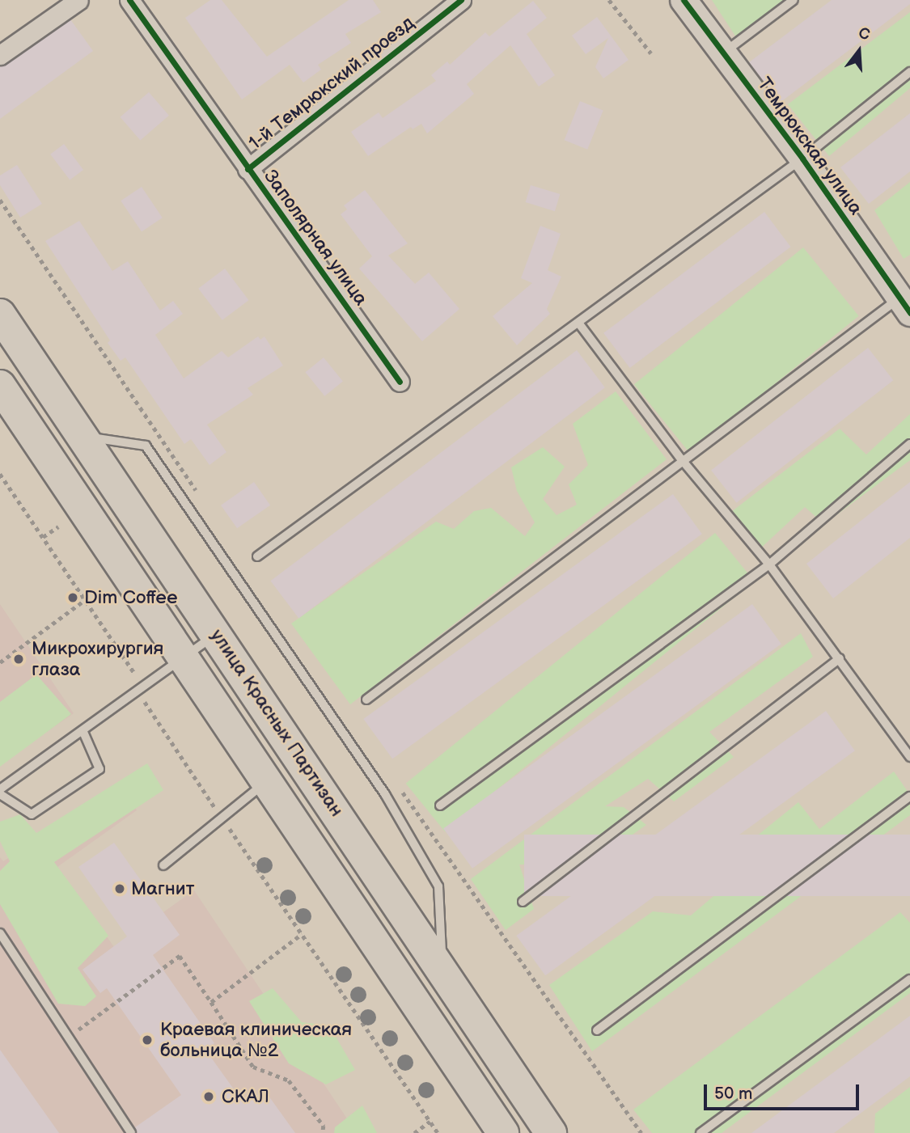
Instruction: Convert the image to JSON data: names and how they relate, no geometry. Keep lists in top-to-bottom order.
{
  "streets": {
    "highway": ["улица Красных Партизан"],
    "street": ["1-й Темрюкский проезд", "Темрюкская улица", "Заполярная улица"]
  },
  "crossings": [
    ["1-й Темрюкский проезд", "Заполярная улица"]
  ],
  "places": [
    "Dim Coffee",
    "Микрохирургия глаза",
    "Магнит",
    "Краевая клиническая больница №2",
    "СКАЛ"
  ],
  "scale_bar": "50 m",
  "north": "top"
}
